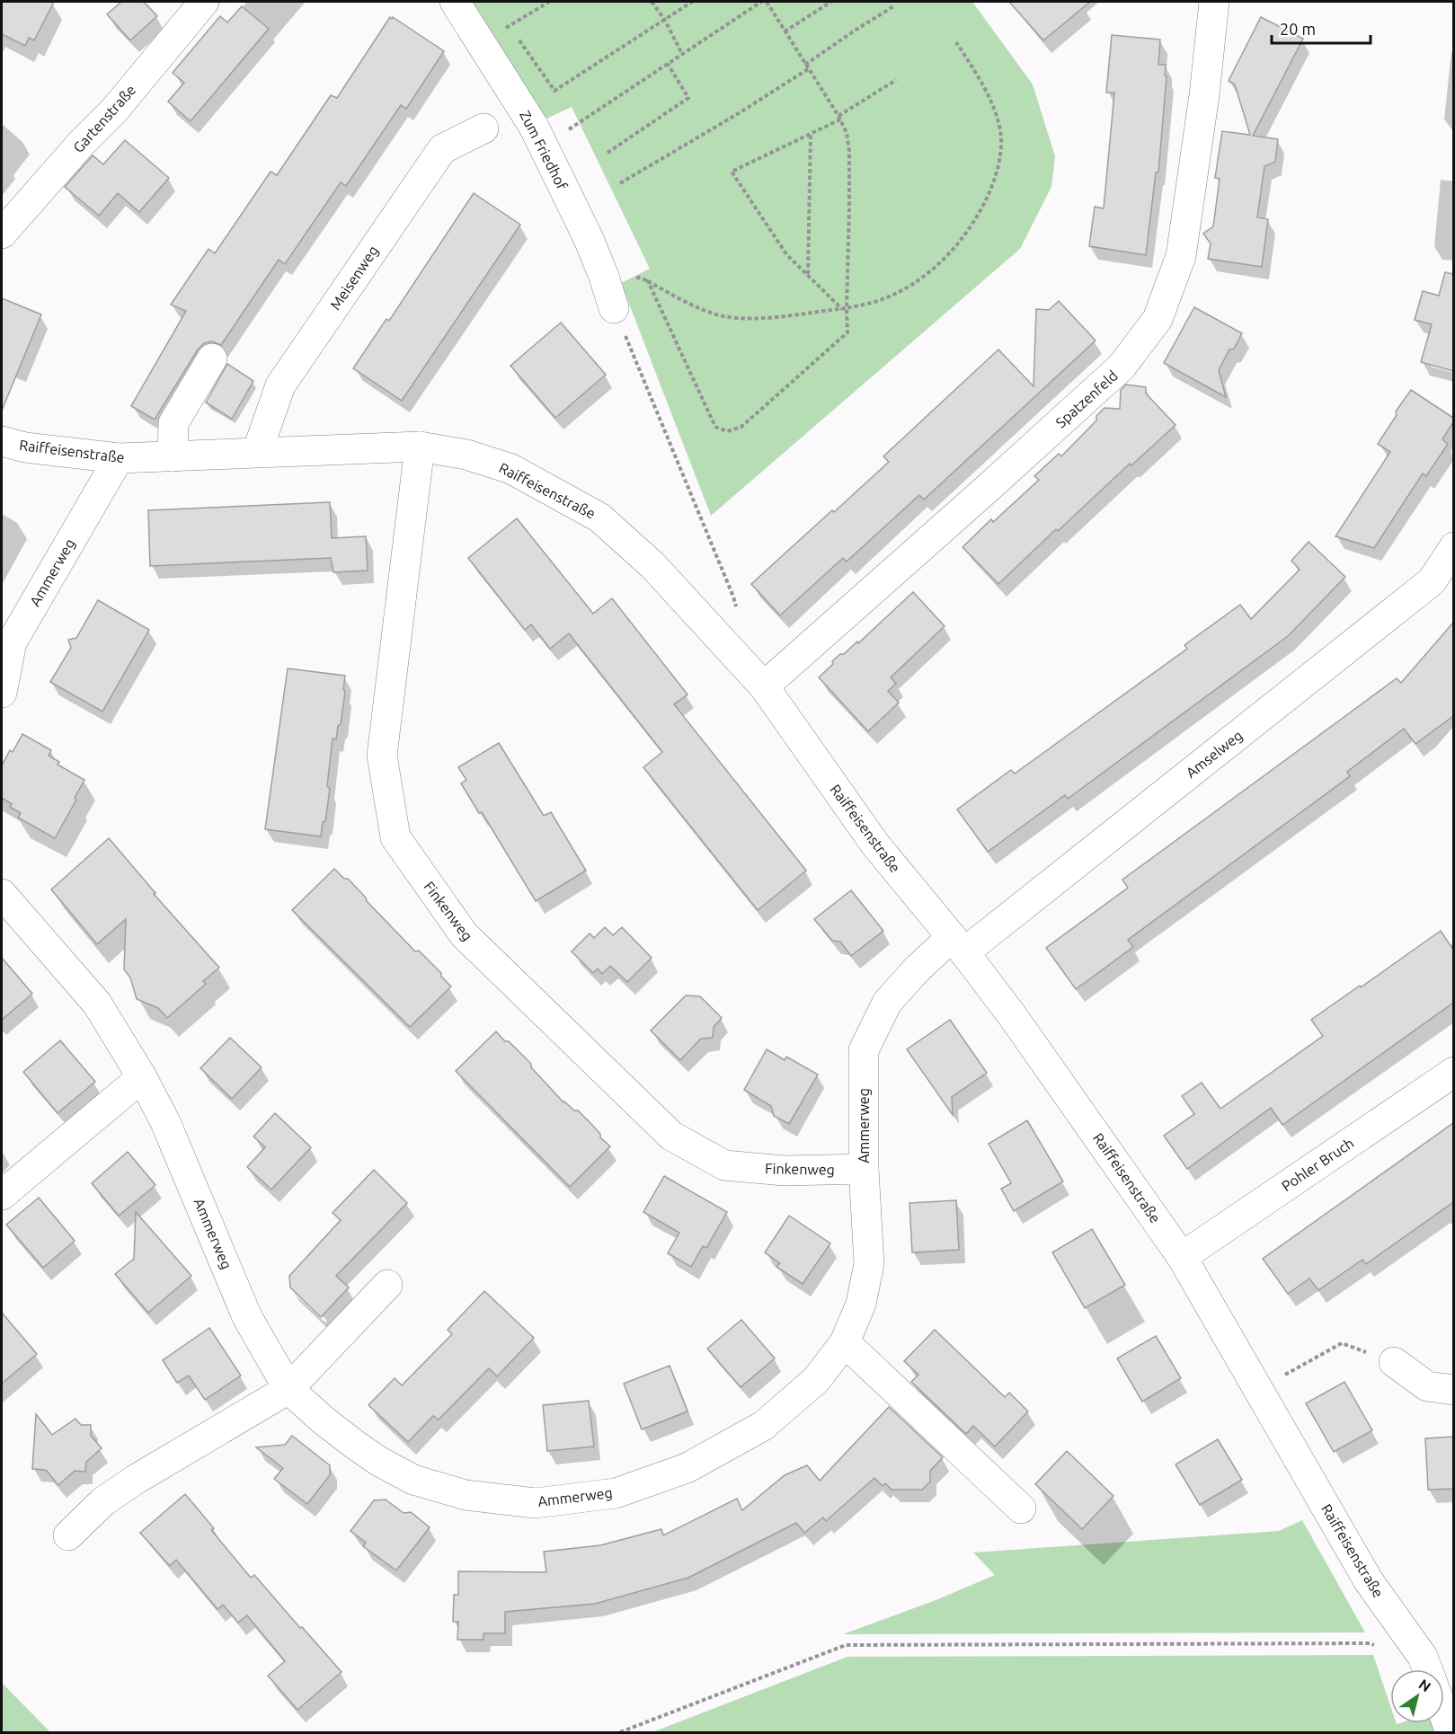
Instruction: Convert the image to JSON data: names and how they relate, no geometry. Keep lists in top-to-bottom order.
{
  "streets": {
    "street": [
      "Gartenstraße",
      "Zum Friedhof",
      "Meisenweg",
      "Spatzenfeld",
      "Raiffeisenstraße",
      "Ammerweg",
      "Amselweg",
      "Finkenweg",
      "Pohler Bruch"
    ]
  },
  "crossings": [
    ["Meisenweg", "Raiffeisenstraße"],
    ["Spatzenfeld", "Raiffeisenstraße"],
    ["Raiffeisenstraße", "Ammerweg"],
    ["Raiffeisenstraße", "Amselweg"],
    ["Raiffeisenstraße", "Finkenweg"],
    ["Raiffeisenstraße", "Pohler Bruch"],
    ["Ammerweg", "Amselweg"],
    ["Ammerweg", "Finkenweg"]
  ],
  "scale_bar": "20 m",
  "north": "top right"
}
